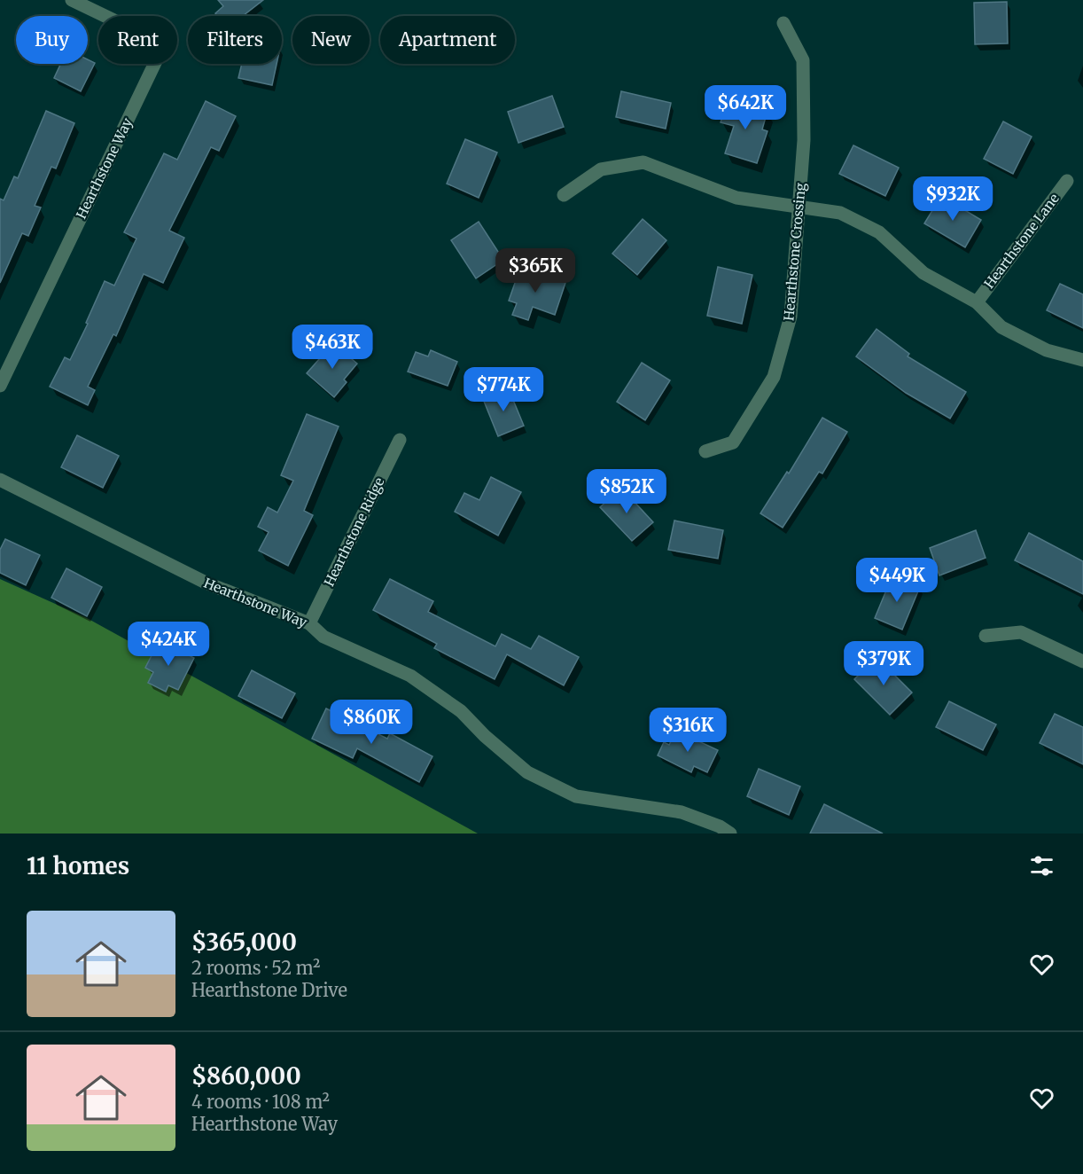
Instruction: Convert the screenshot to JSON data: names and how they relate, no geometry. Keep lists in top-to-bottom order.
{
  "streets": {
    "street": [
      "Hearthstone Way",
      "Hearthstone Lane",
      "Hearthstone Crossing",
      "Hearthstone Ridge"
    ]
  },
  "crossings": [
    ["Hearthstone Way", "Hearthstone Ridge"]
  ],
  "page": {
    "chip": [
      "Buy",
      "Rent",
      "Filters",
      "New",
      "Apartment"
    ],
    "price": [
      "$642K",
      "$932K",
      "$365K",
      "$463K",
      "$774K",
      "$852K",
      "$449K",
      "$424K",
      "$379K",
      "$860K",
      "$316K"
    ],
    "heading": "11 homes",
    "list": [
      {
        "name": "$365,000",
        "note": "2 rooms · 52 m² · Hearthstone Drive"
      },
      {
        "name": "$860,000",
        "note": "4 rooms · 108 m² · Hearthstone Way"
      }
    ]
  }
}
